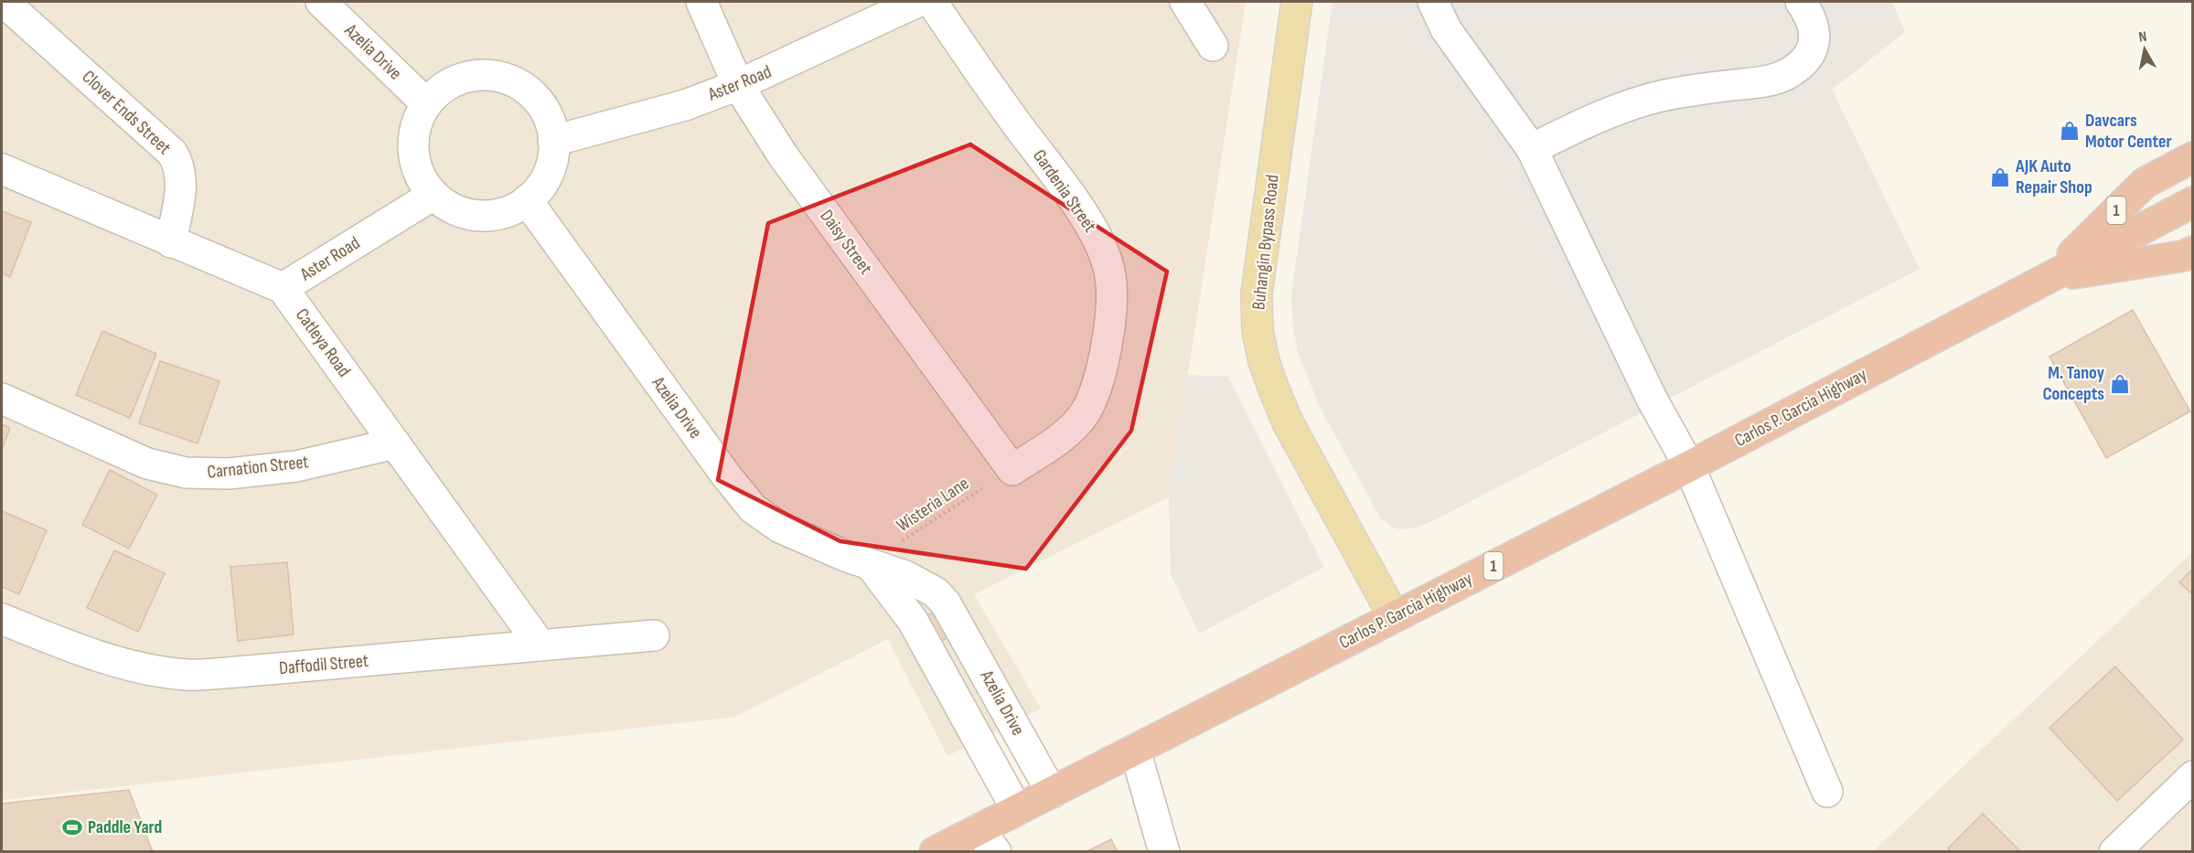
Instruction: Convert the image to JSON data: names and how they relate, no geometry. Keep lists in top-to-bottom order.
{
  "streets": {
    "highway": ["1", "Carlos P. Garcia Highway"],
    "main road": ["Buhangin Bypass Road"],
    "street": [
      "Azelia Drive",
      "Aster Road",
      "Clover Ends Street",
      "Gardenia Street",
      "Daisy Street",
      "Catleya Road",
      "Carnation Street",
      "Daffodil Street"
    ],
    "path": ["Wisteria Lane"]
  },
  "crossings": [
    ["Azelia Drive", "Aster Road"],
    ["Azelia Drive", "Carlos P. Garcia Highway"],
    ["Azelia Drive", "Wisteria Lane"],
    ["Aster Road", "Daisy Street"],
    ["Aster Road", "Catleya Road"],
    ["Gardenia Street", "Daisy Street"],
    ["Gardenia Street", "Wisteria Lane"],
    ["Daisy Street", "Wisteria Lane"],
    ["Buhangin Bypass Road", "Carlos P. Garcia Highway"],
    ["Catleya Road", "Carnation Street"],
    ["Catleya Road", "Daffodil Street"]
  ],
  "places": {
    "shop": ["Davcars Motor Center", "AJK Auto Repair Shop", "M. Tanoy Concepts"],
    "sports": ["Paddle Yard"]
  },
  "north": "top"
}
